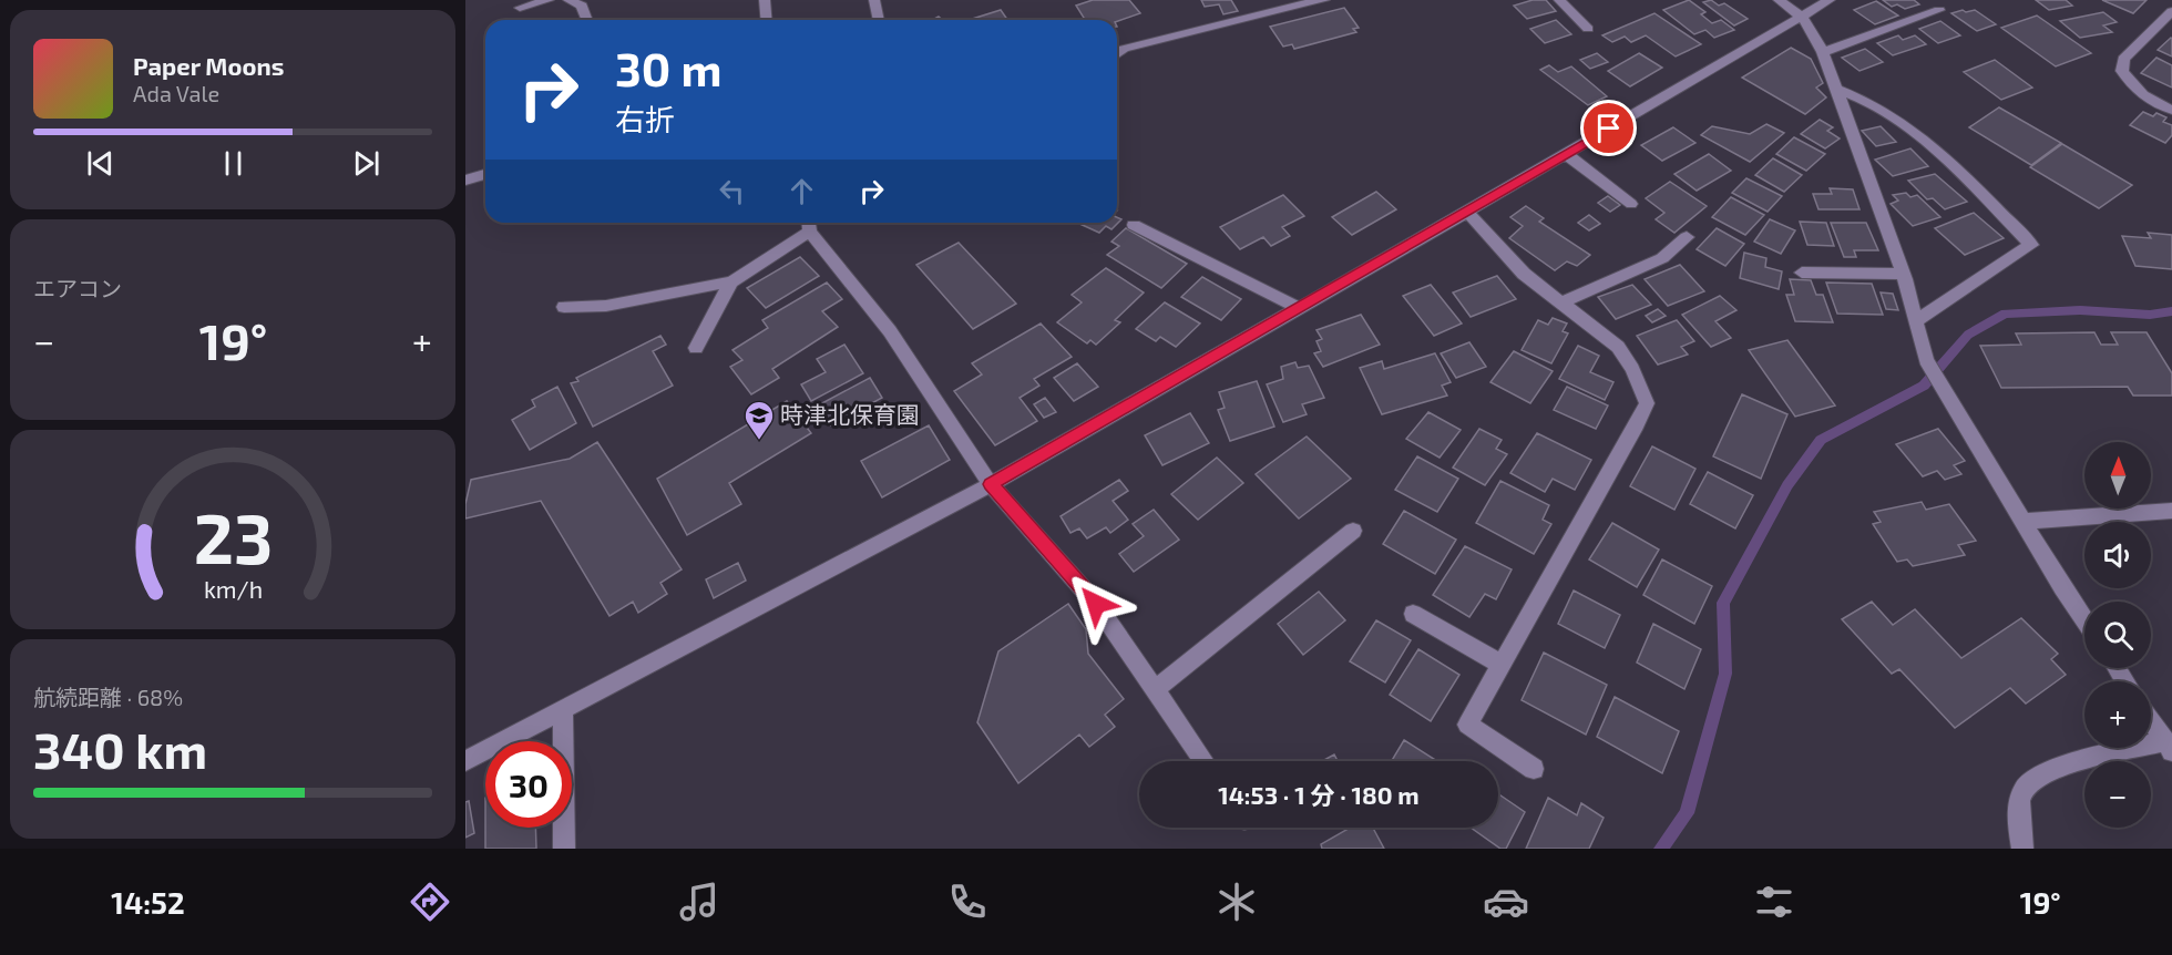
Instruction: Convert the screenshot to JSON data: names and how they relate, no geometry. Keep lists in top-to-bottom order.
{
  "places": {
    "school or university": ["時津北保育園"]
  },
  "north": "top",
  "page": {
    "turn": ["30 m", "右折"],
    "song": ["Paper Moons", "Ada Vale"],
    "tile": [
      "エアコン",
      ["航続距離 · 68%", "340 km"]
    ],
    "heat": ["−", "19°", "+"],
    "map_buttons": ["+", "−"],
    "limit": "30",
    "trip": "14:53 · 1 分 · 180 m",
    "tabs": ["14:52", "19°"],
    "gauge": ["23", "km/h"]
  }
}
